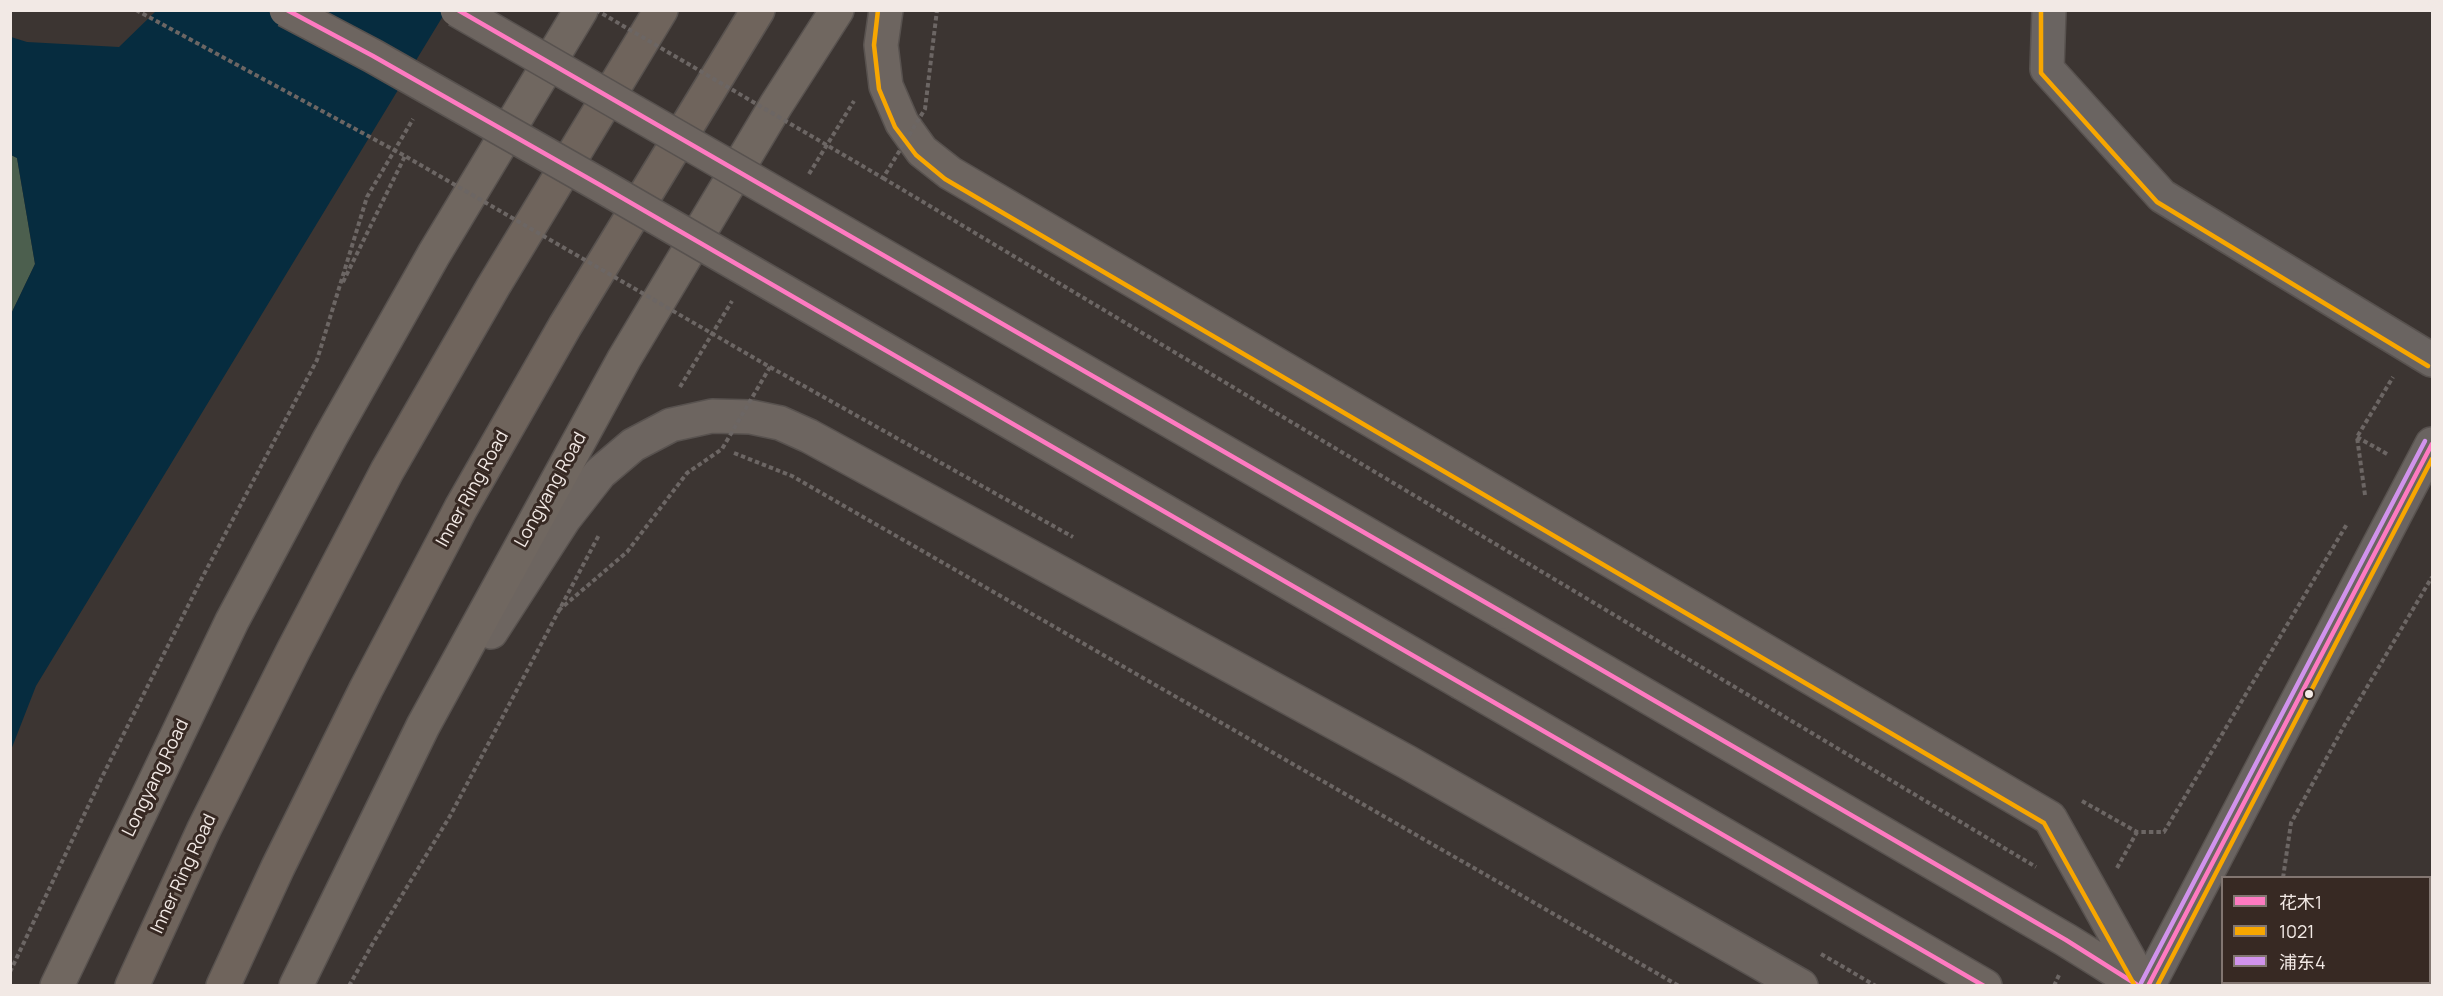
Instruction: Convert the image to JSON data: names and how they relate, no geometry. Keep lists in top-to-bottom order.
{
  "streets": {
    "highway": ["Inner Ring Road"],
    "main road": ["Longyang Road"]
  },
  "lines": ["transit line 花木1", "transit line 1021", "transit line 浦东4"],
  "legend": ["花木1", "1021", "浦东4"]
}
